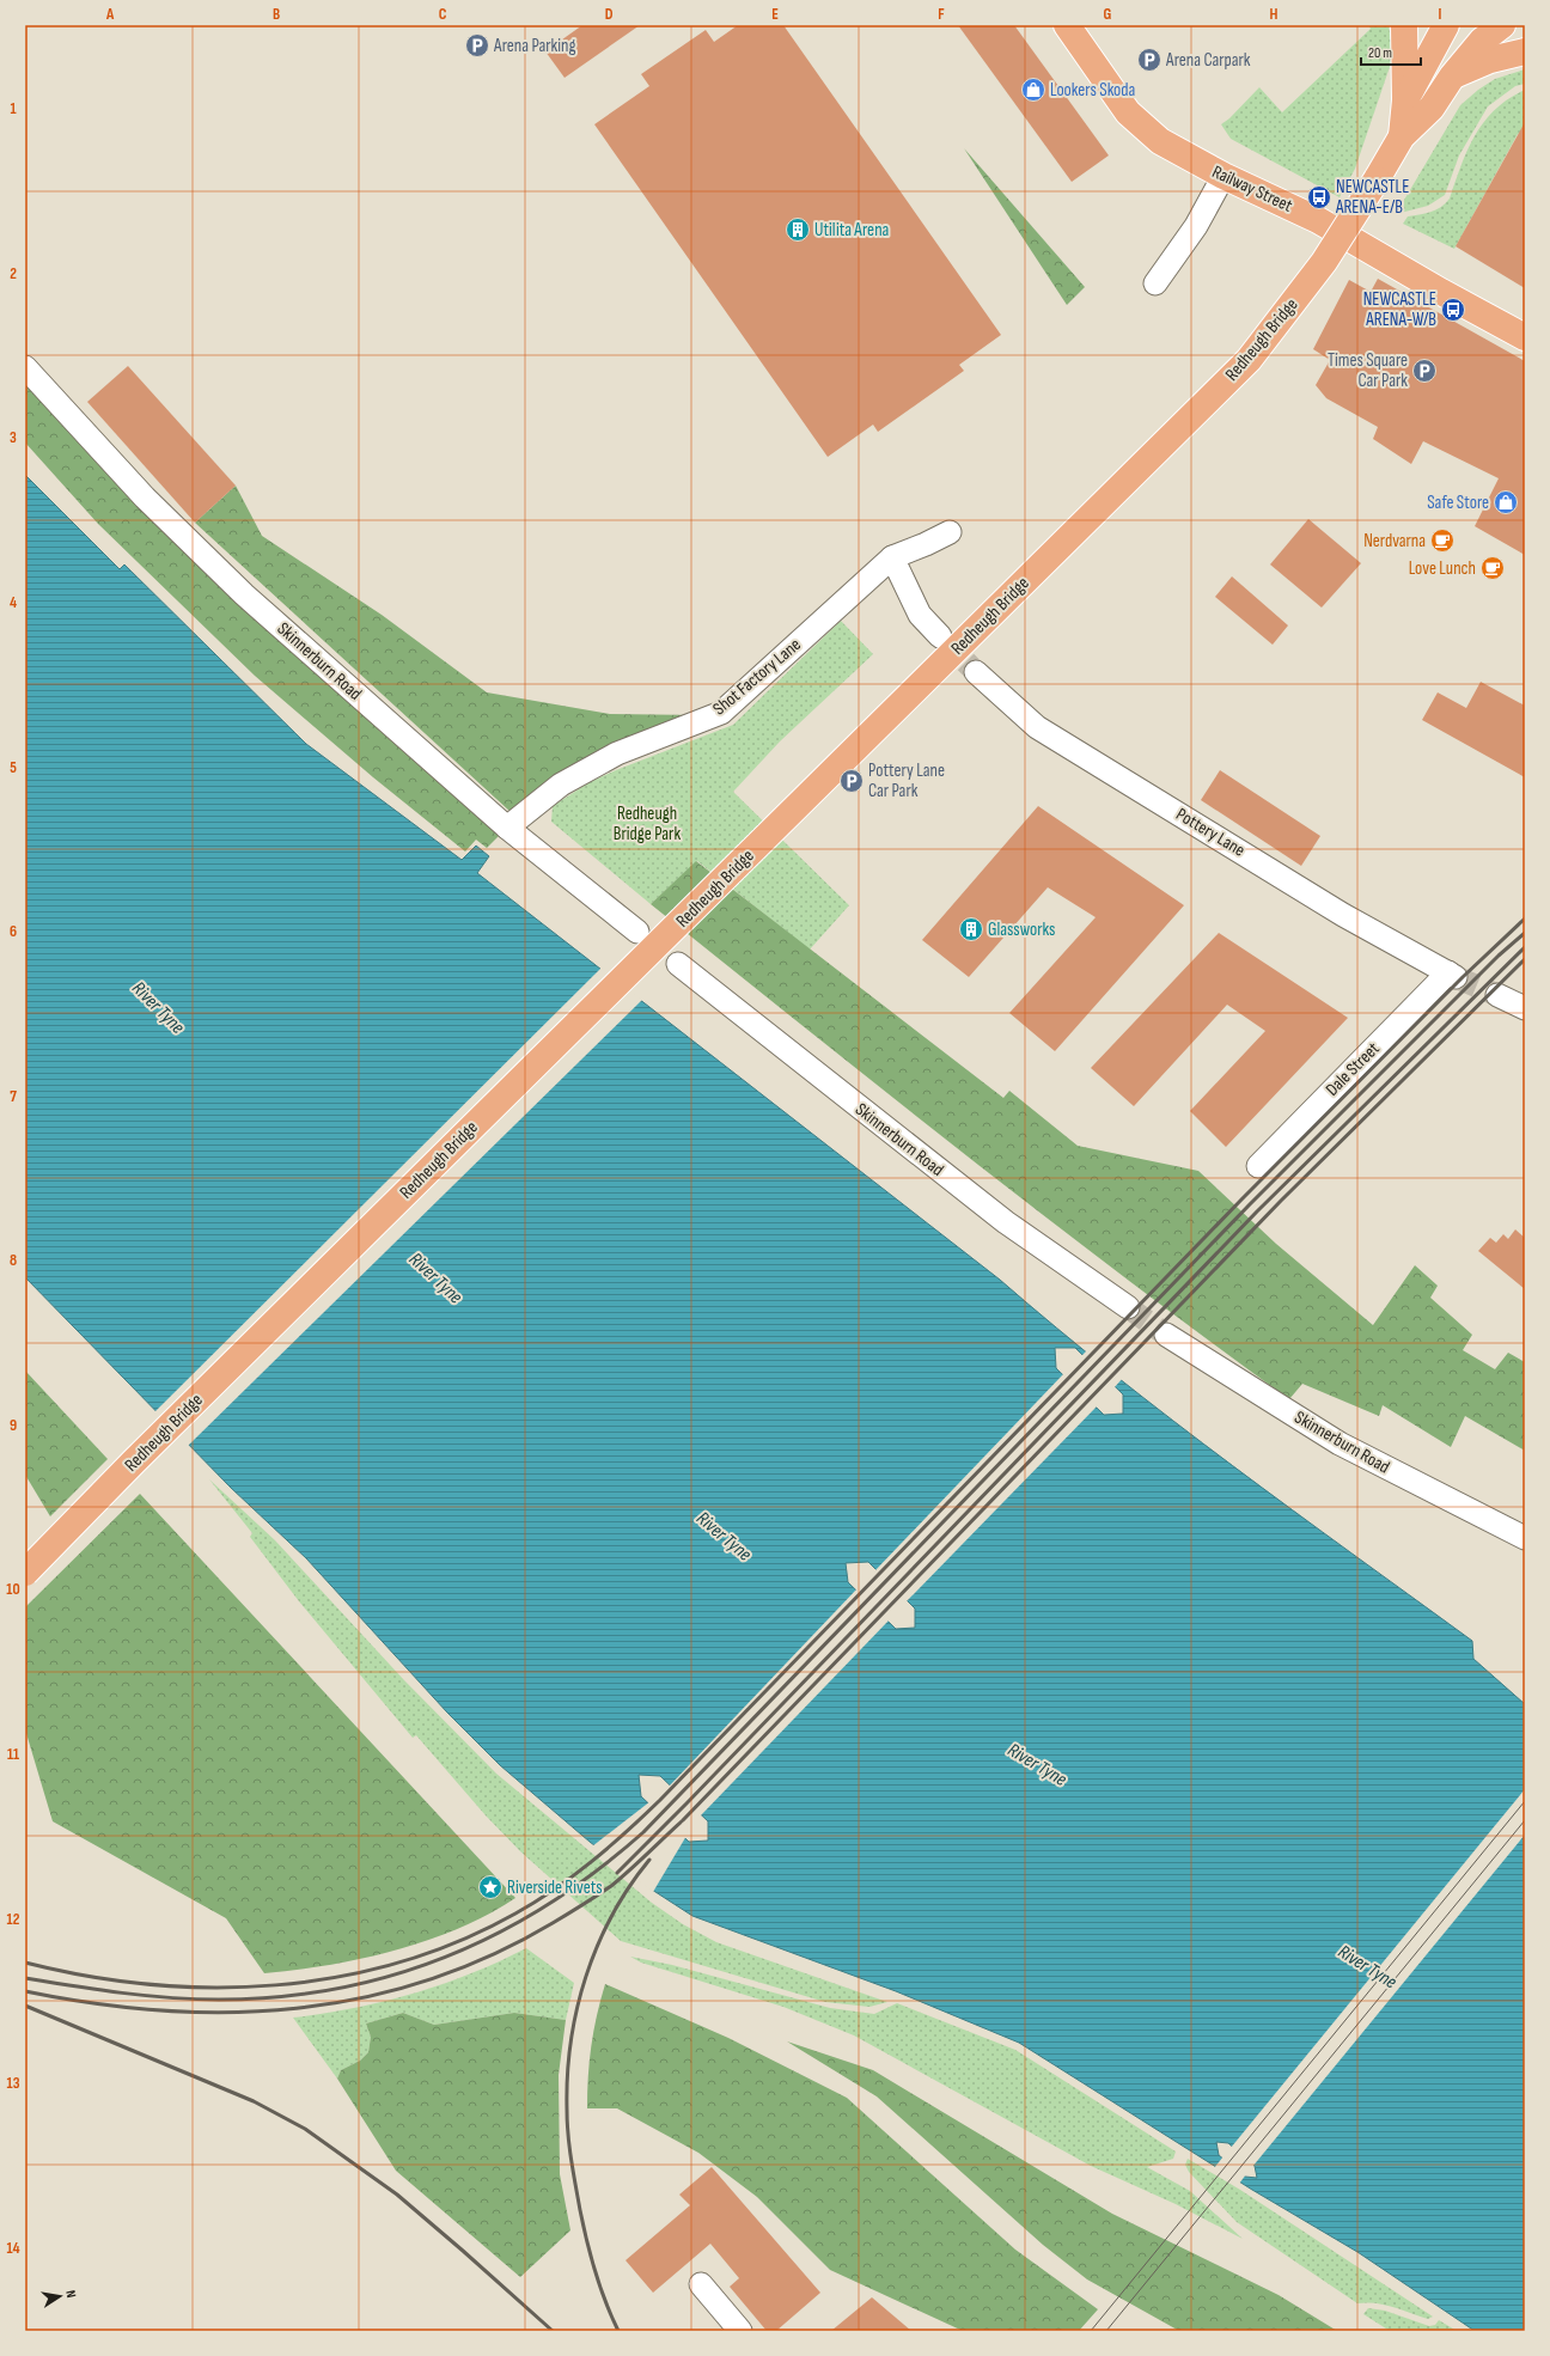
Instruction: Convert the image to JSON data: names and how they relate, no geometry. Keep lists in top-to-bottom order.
{
  "streets": {
    "main road": ["Railway Street", "Redheugh Bridge"],
    "street": [
      "Skinnerburn Road",
      "Shot Factory Lane",
      "Pottery Lane",
      "Dale Street"
    ]
  },
  "crossings": [
    ["Skinnerburn Road", "Shot Factory Lane"],
    ["Pottery Lane", "Dale Street"]
  ],
  "water": ["River Tyne"],
  "parks": ["Redheugh Bridge Park"],
  "places": {
    "parking": [
      "Arena Parking",
      "Arena Carpark",
      "Times Square Car Park",
      "Pottery Lane Car Park"
    ],
    "shop": ["Lookers Skoda", "Safe Store"],
    "bus stop": ["NEWCASTLE ARENA-E/B", "NEWCASTLE ARENA-W/B"],
    "building": ["Utilita Arena", "Glassworks"],
    "cafe": ["Nerdvarna", "Love Lunch"],
    "place": ["Riverside Rivets"]
  },
  "scale_bar": "20 m",
  "north": "right",
  "grid": {
    "columns": [
      "A",
      "B",
      "C",
      "D",
      "E",
      "F",
      "G",
      "H",
      "I"
    ],
    "rows": [
      "1",
      "2",
      "3",
      "4",
      "5",
      "6",
      "7",
      "8",
      "9",
      "10",
      "11",
      "12",
      "13",
      "14"
    ]
  }
}
